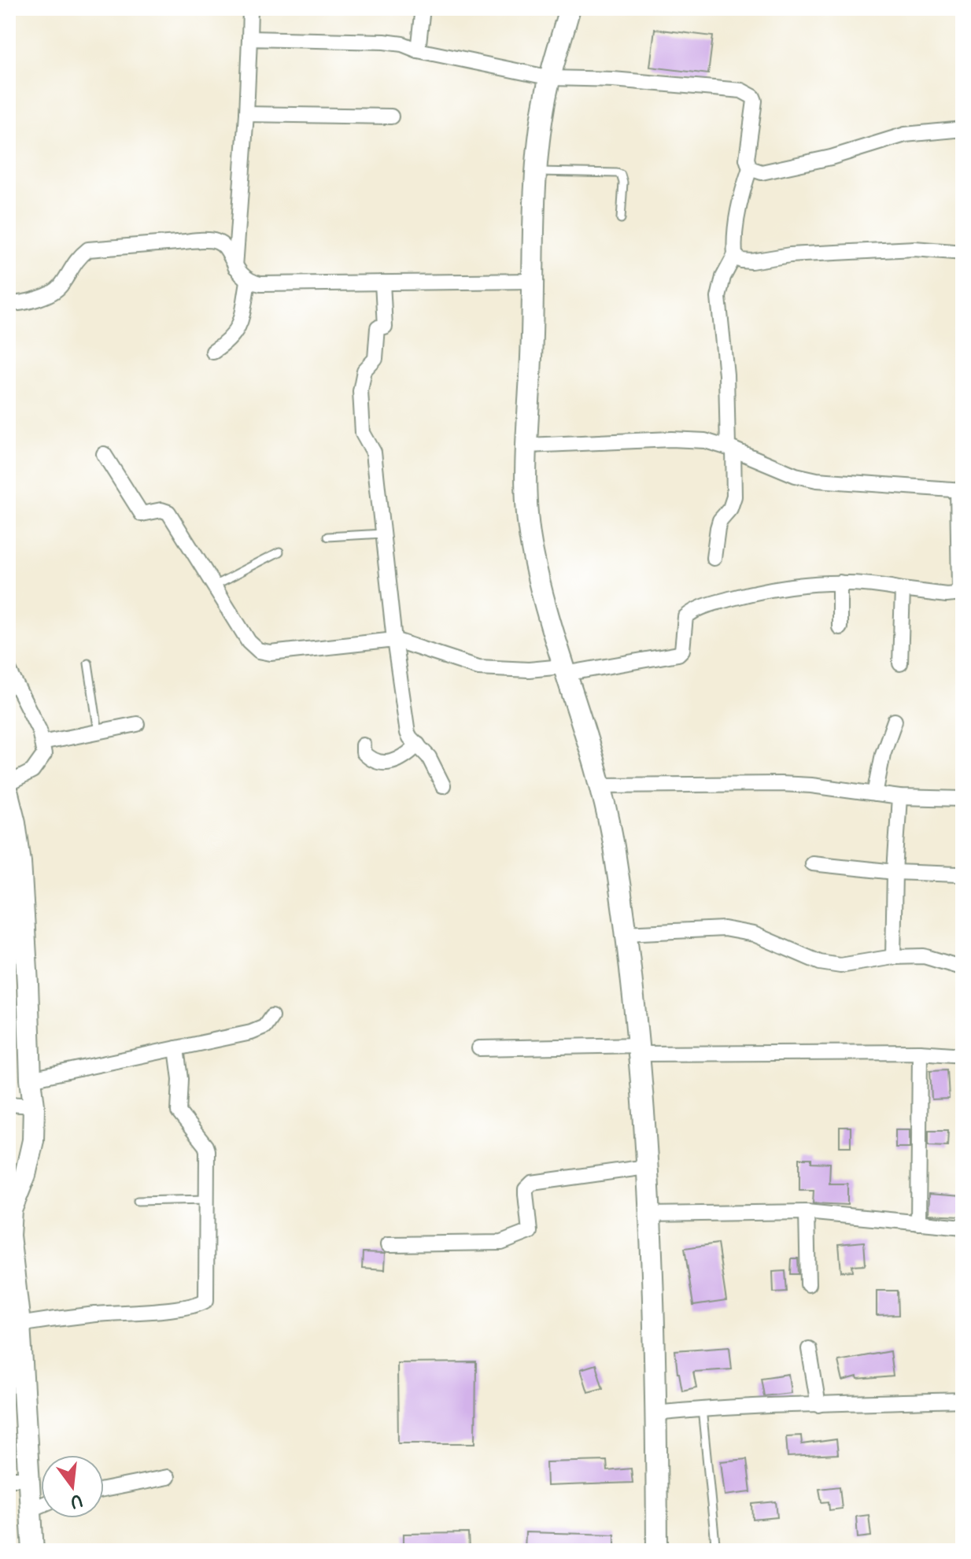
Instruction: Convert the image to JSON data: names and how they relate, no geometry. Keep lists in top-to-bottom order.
{
  "north": "bottom"
}
